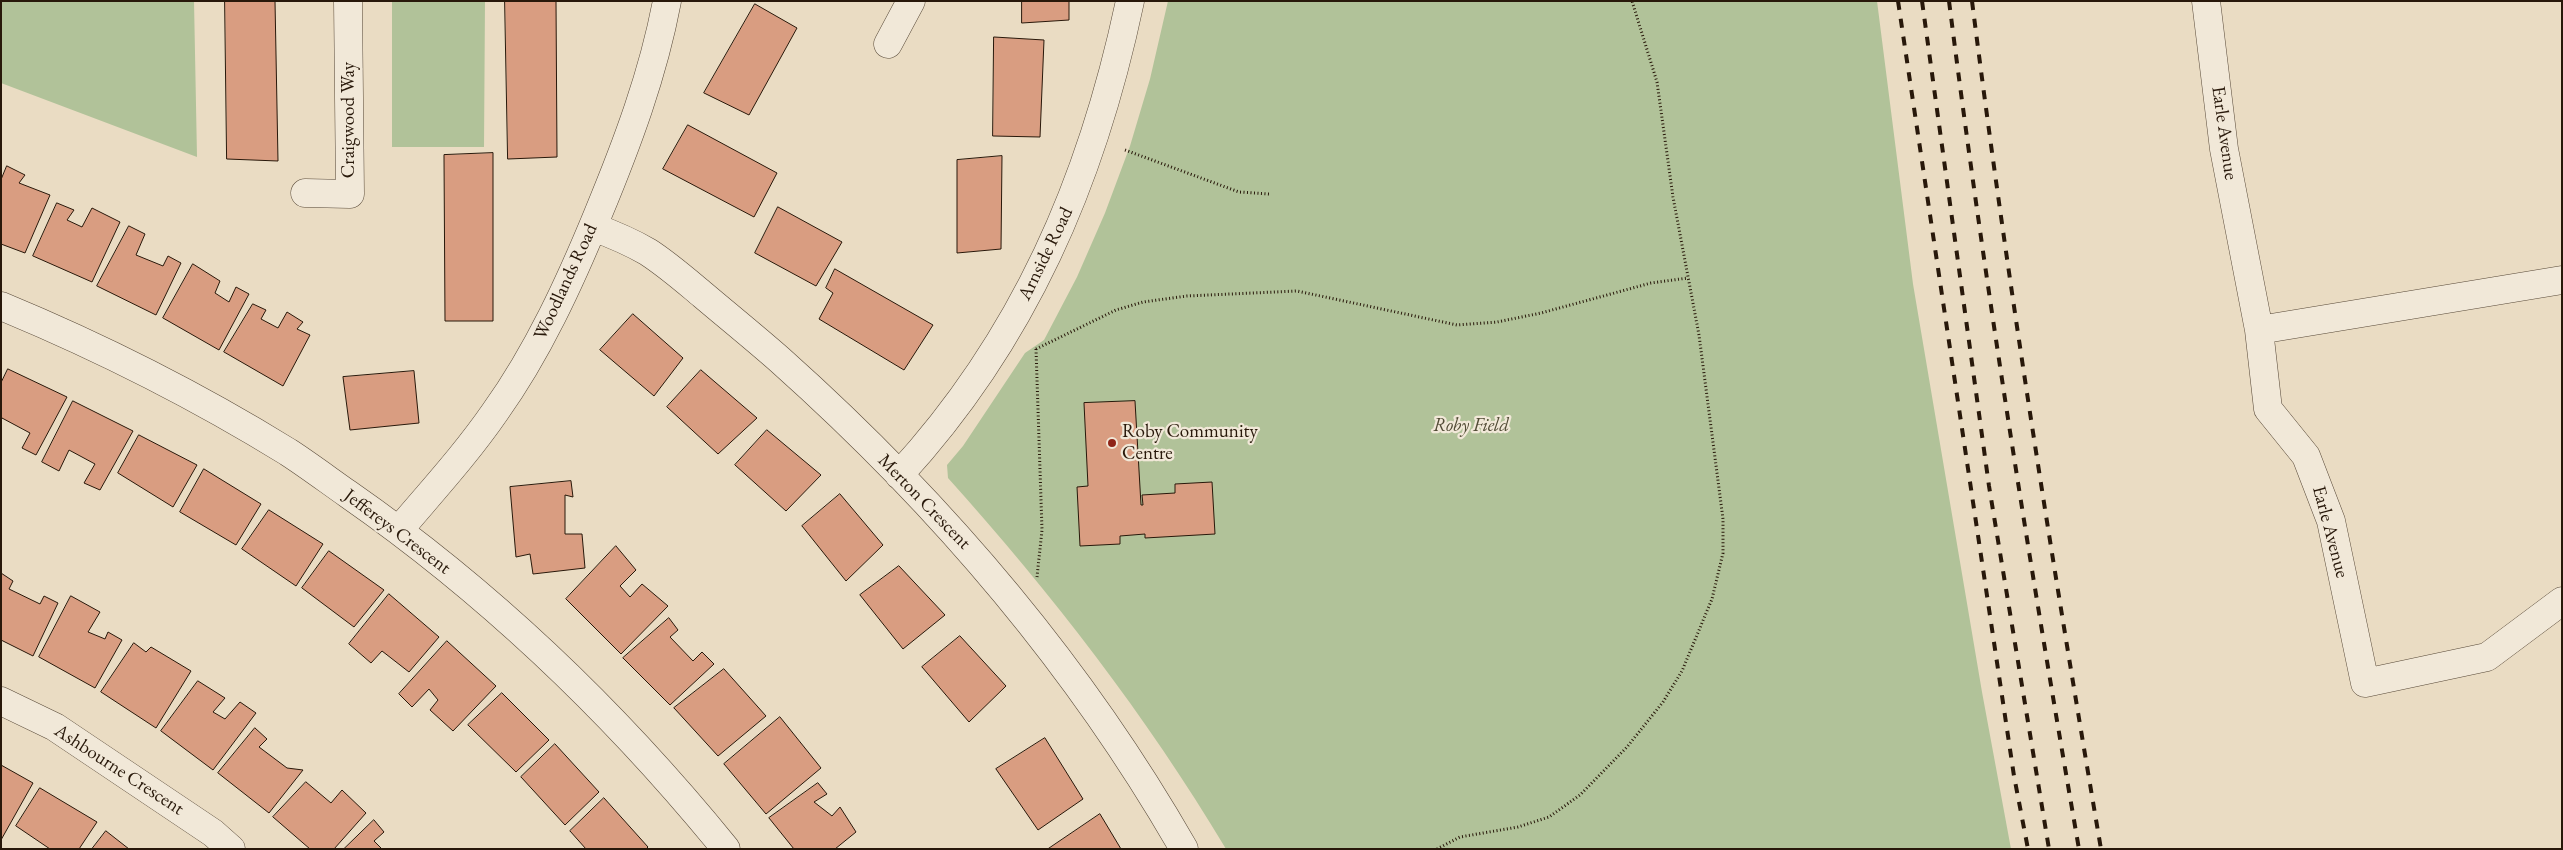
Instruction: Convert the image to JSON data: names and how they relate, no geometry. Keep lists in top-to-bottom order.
{
  "streets": {
    "street": [
      "Craigwood Way",
      "Earle Avenue",
      "Arnside Road",
      "Woodlands Road",
      "Merton Crescent",
      "Jeffereys Crescent",
      "Ashbourne Crescent"
    ]
  },
  "crossings": [
    ["Arnside Road", "Merton Crescent"],
    ["Woodlands Road", "Merton Crescent"],
    ["Woodlands Road", "Jeffereys Crescent"]
  ],
  "parks": ["Roby Field"],
  "places": ["Roby Community Centre"]
}
